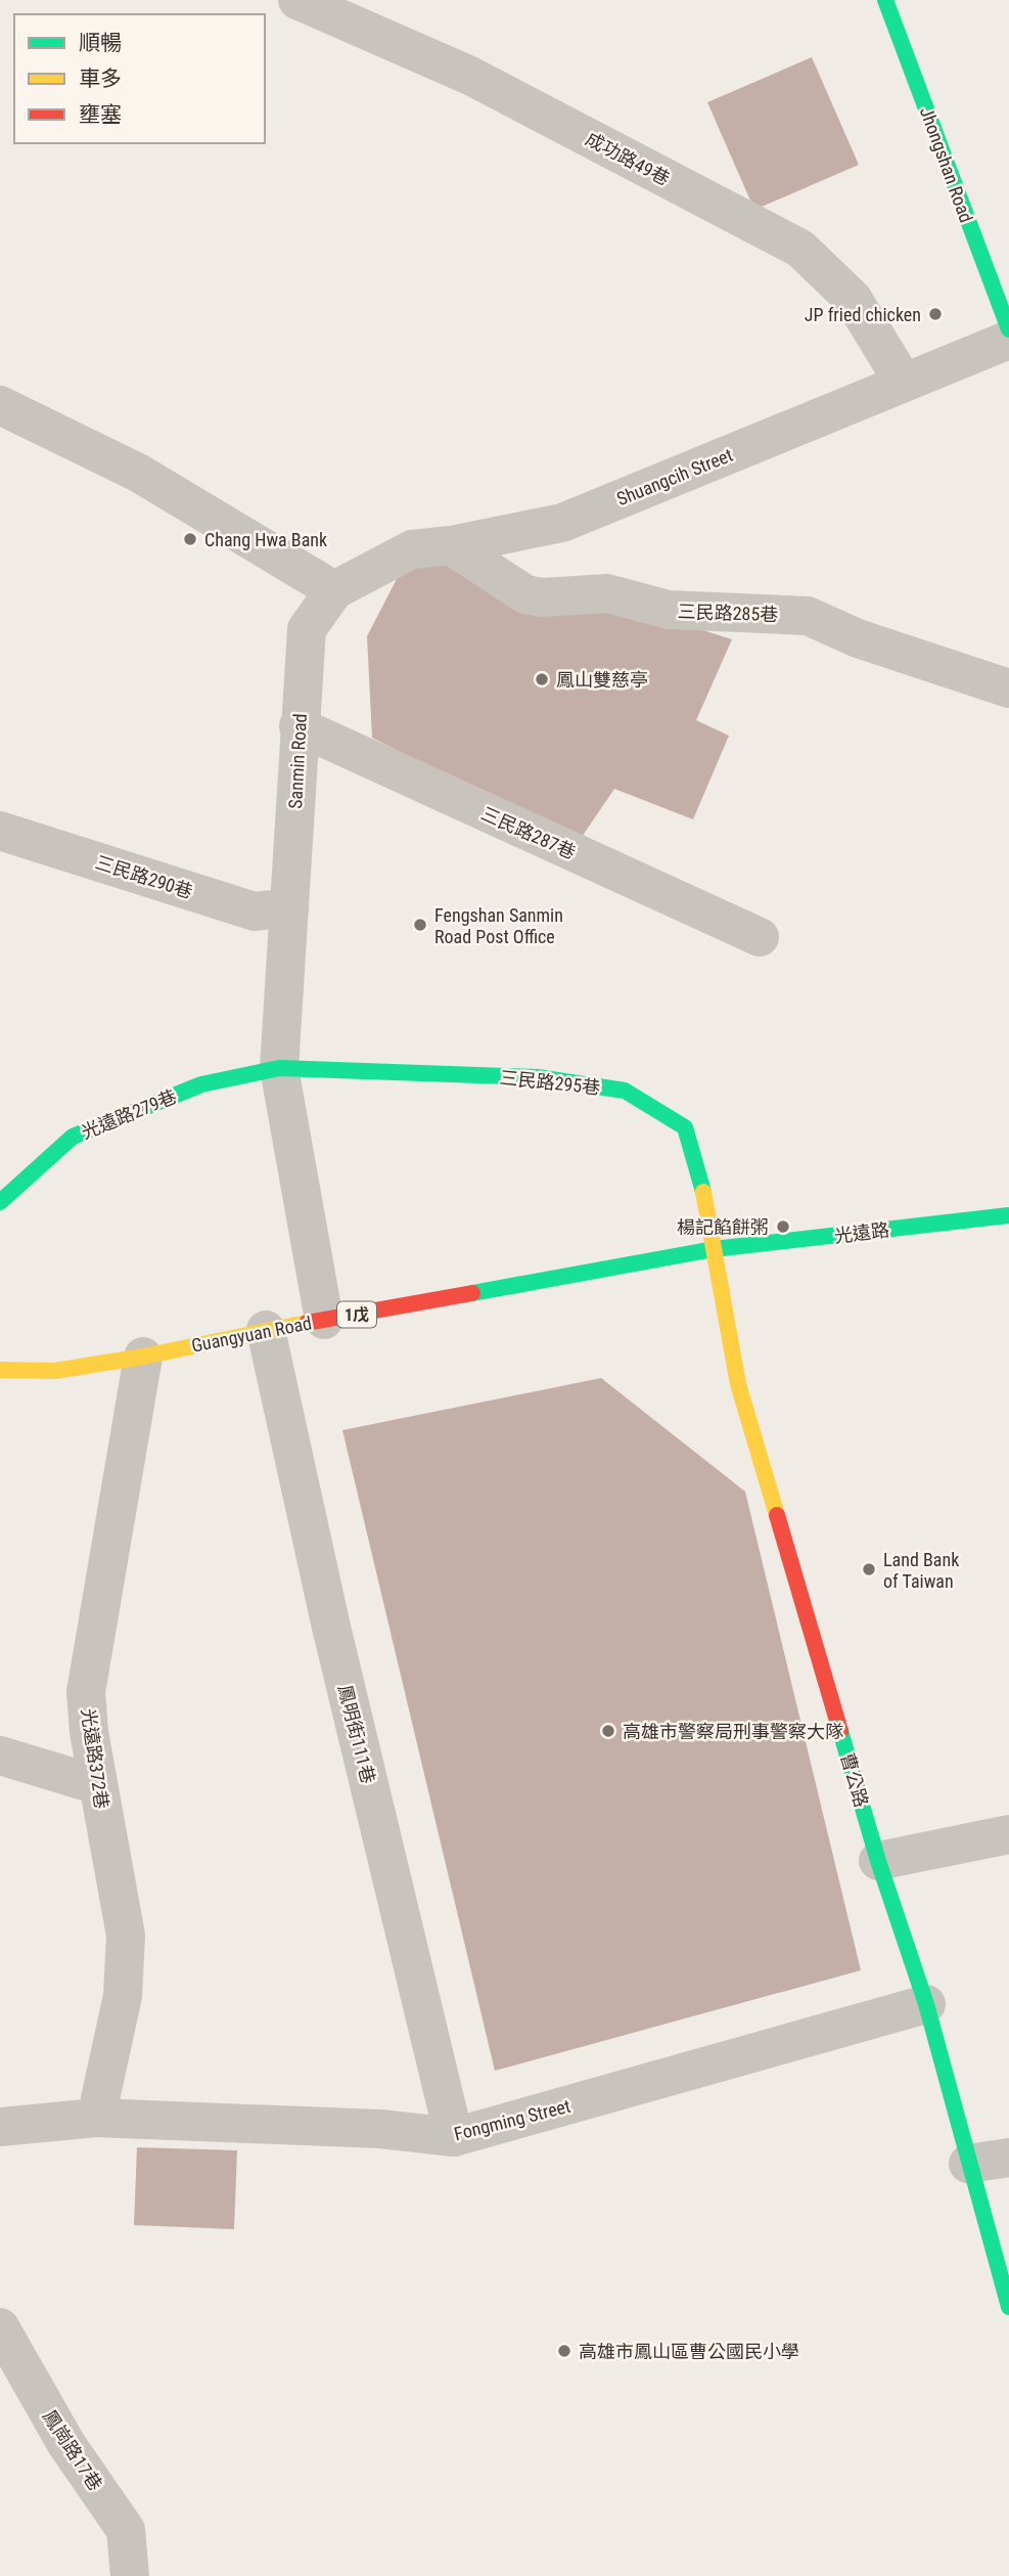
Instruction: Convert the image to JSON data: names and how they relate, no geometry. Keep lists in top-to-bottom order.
{
  "streets": {
    "street": [
      "成功路49巷",
      "Jhongshan Road",
      "Shuangcih Street",
      "三民路285巷",
      "Sanmin Road",
      "三民路287巷",
      "三民路290巷",
      "三民路295巷",
      "光遠路279巷",
      "光遠路",
      "1戊",
      "Guangyuan Road",
      "鳳明街111巷",
      "光遠路372巷",
      "曹公路",
      "Fongming Street",
      "鳳崗路17巷"
    ]
  },
  "crossings": [
    ["成功路49巷", "Shuangcih Street"],
    ["Shuangcih Street", "三民路285巷"],
    ["Shuangcih Street", "Sanmin Road"],
    ["Sanmin Road", "三民路287巷"],
    ["Sanmin Road", "三民路290巷"],
    ["Sanmin Road", "三民路295巷"],
    ["Sanmin Road", "光遠路279巷"],
    ["Sanmin Road", "Guangyuan Road"],
    ["三民路295巷", "光遠路279巷"],
    ["三民路295巷", "光遠路"],
    ["三民路295巷", "Guangyuan Road"],
    ["三民路295巷", "曹公路"],
    ["光遠路", "Guangyuan Road"],
    ["光遠路", "曹公路"],
    ["Guangyuan Road", "鳳明街111巷"],
    ["Guangyuan Road", "光遠路372巷"],
    ["Guangyuan Road", "曹公路"],
    ["鳳明街111巷", "Fongming Street"],
    ["光遠路372巷", "Fongming Street"],
    ["曹公路", "Fongming Street"]
  ],
  "places": [
    "JP fried chicken",
    "Chang Hwa Bank",
    "鳳山雙慈亭",
    "Fengshan Sanmin Road Post Office",
    "楊記餡餅粥",
    "Land Bank of Taiwan",
    "高雄市警察局刑事警察大隊",
    "高雄市鳳山區曹公國民小學"
  ],
  "legend": ["順暢", "車多", "壅塞"]
}
